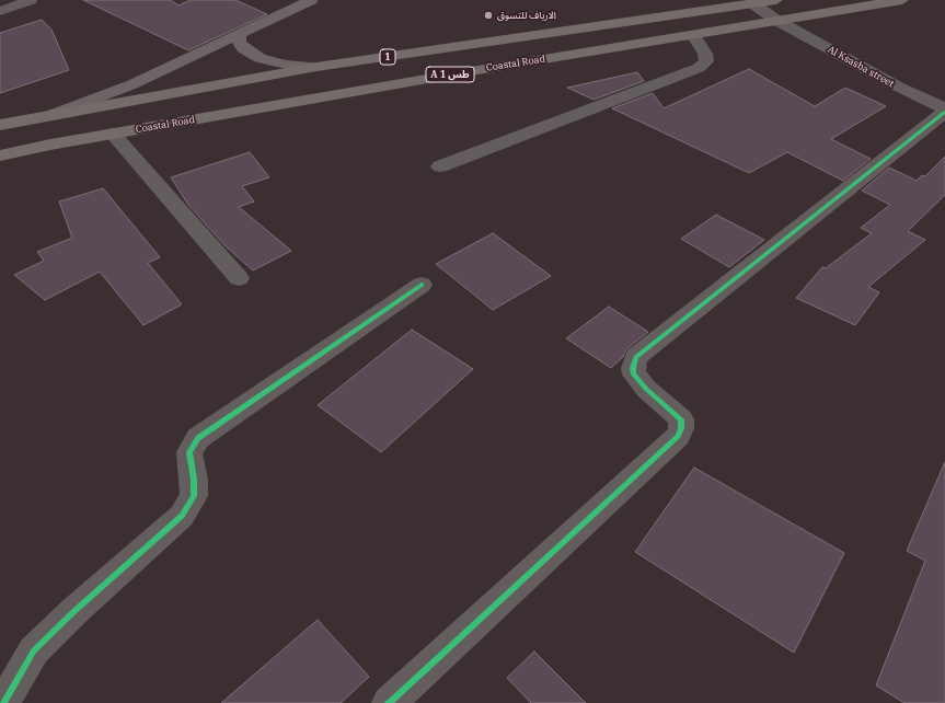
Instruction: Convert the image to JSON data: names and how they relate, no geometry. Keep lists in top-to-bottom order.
{
  "streets": {
    "highway": ["1", "Coastal Road", "A 1 طس"],
    "street": ["Al Ksasba street"]
  },
  "crossings": [
    ["1", "Al Ksasba street"],
    ["Coastal Road", "Al Ksasba street"]
  ],
  "places": ["الارياف للتسوق"]
}
